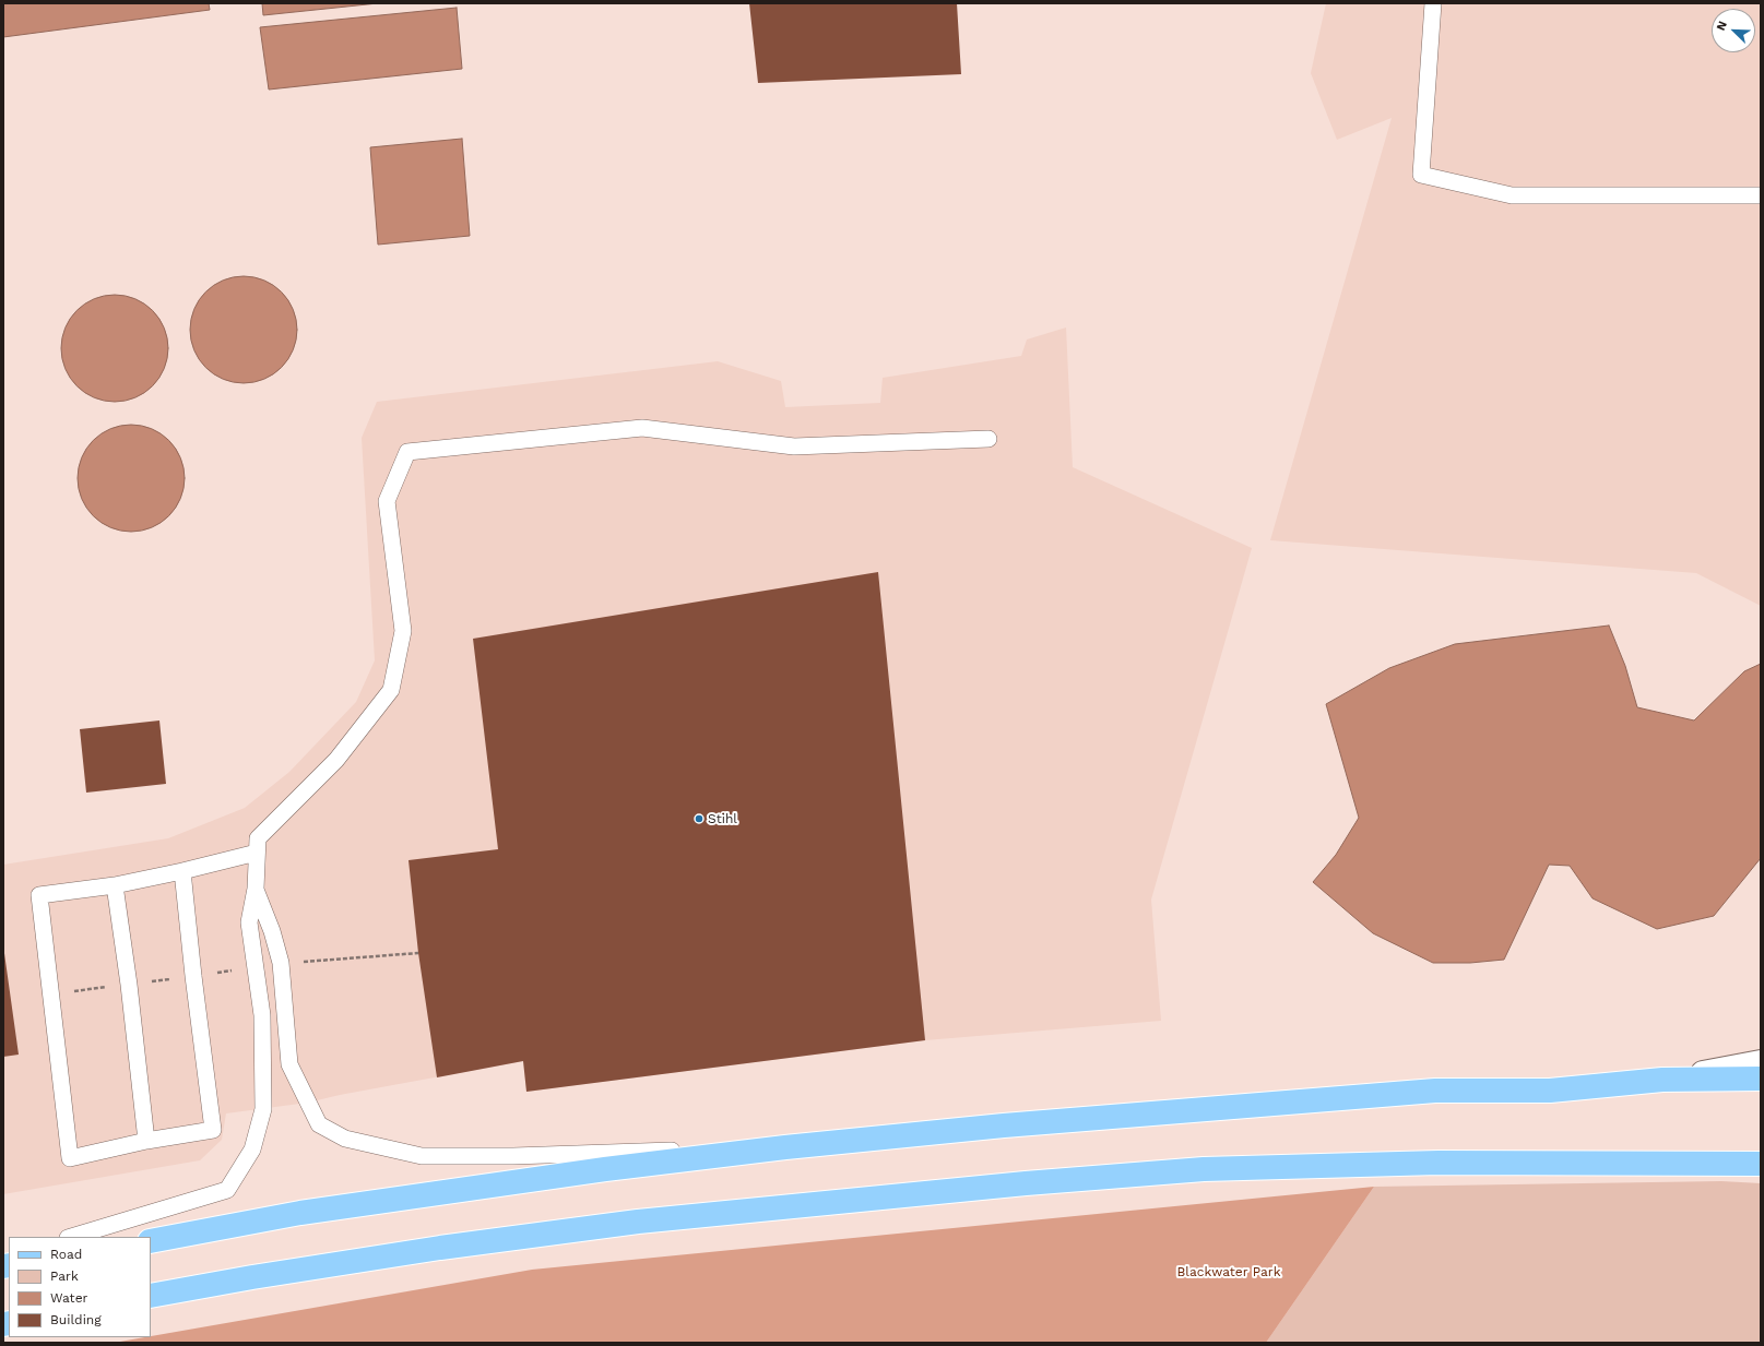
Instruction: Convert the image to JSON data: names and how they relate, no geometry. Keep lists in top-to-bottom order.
{
  "parks": ["Blackwater Park"],
  "places": ["Stihl"],
  "legend": [
    "Road",
    "Park",
    "Water",
    "Building"
  ],
  "north": "top left"
}
